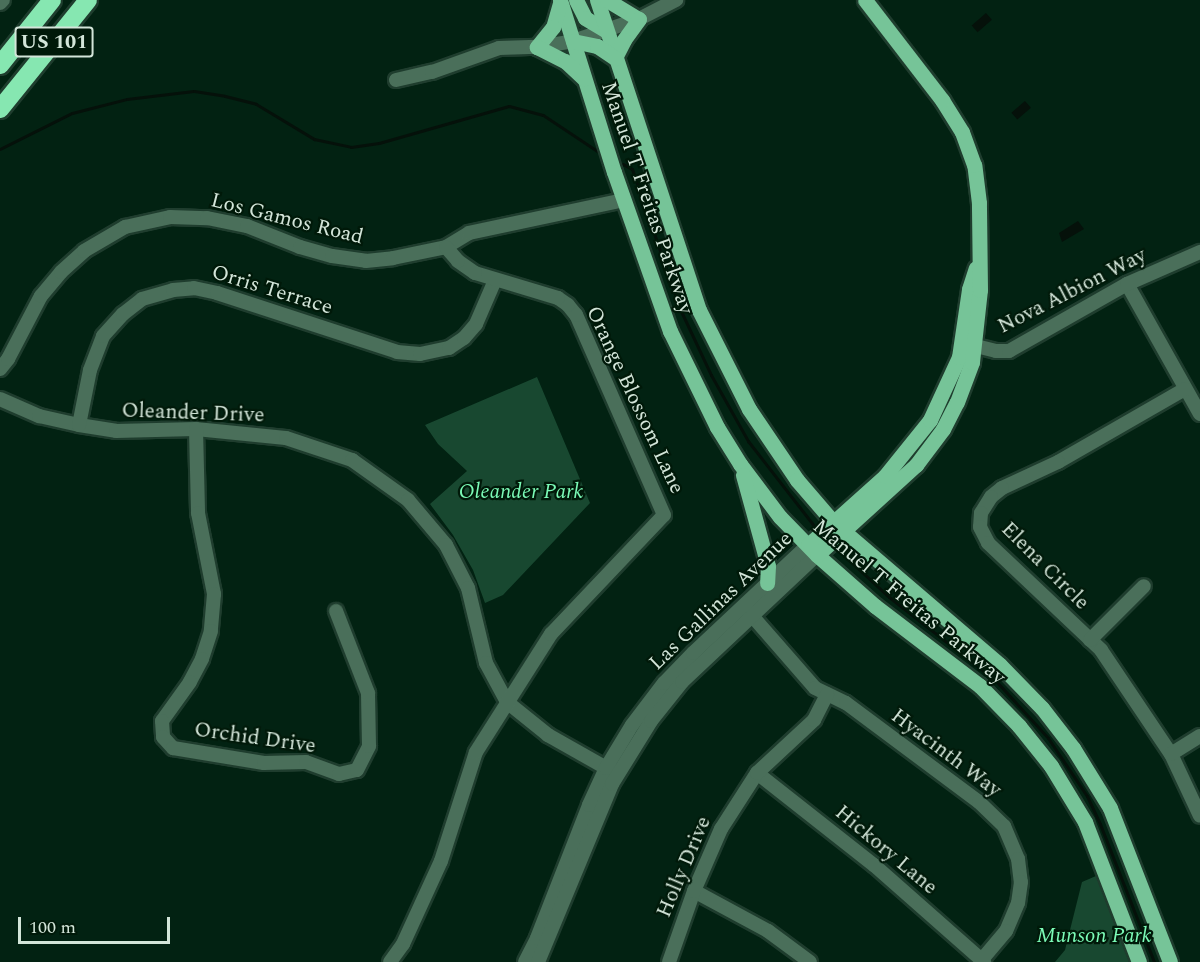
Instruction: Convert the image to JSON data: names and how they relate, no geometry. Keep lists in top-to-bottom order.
{
  "streets": {
    "highway": ["US 101"],
    "main road": ["Manuel T Freitas Parkway", "Las Gallinas Avenue"],
    "street": [
      "Los Gamos Road",
      "Orris Terrace",
      "Nova Albion Way",
      "Orange Blossom Lane",
      "Oleander Drive",
      "Elena Circle",
      "Orchid Drive",
      "Hyacinth Way",
      "Hickory Lane",
      "Holly Drive"
    ]
  },
  "crossings": [
    ["Manuel T Freitas Parkway", "Los Gamos Road"],
    ["Manuel T Freitas Parkway", "Las Gallinas Avenue"],
    ["Los Gamos Road", "Orange Blossom Lane"],
    ["Orris Terrace", "Orange Blossom Lane"],
    ["Orris Terrace", "Oleander Drive"],
    ["Nova Albion Way", "Las Gallinas Avenue"],
    ["Orange Blossom Lane", "Oleander Drive"],
    ["Oleander Drive", "Las Gallinas Avenue"],
    ["Oleander Drive", "Orchid Drive"],
    ["Hyacinth Way", "Hickory Lane"],
    ["Hyacinth Way", "Holly Drive"],
    ["Hickory Lane", "Holly Drive"]
  ],
  "parks": ["Oleander Park", "Munson Park"],
  "scale_bar": "100 m"
}
